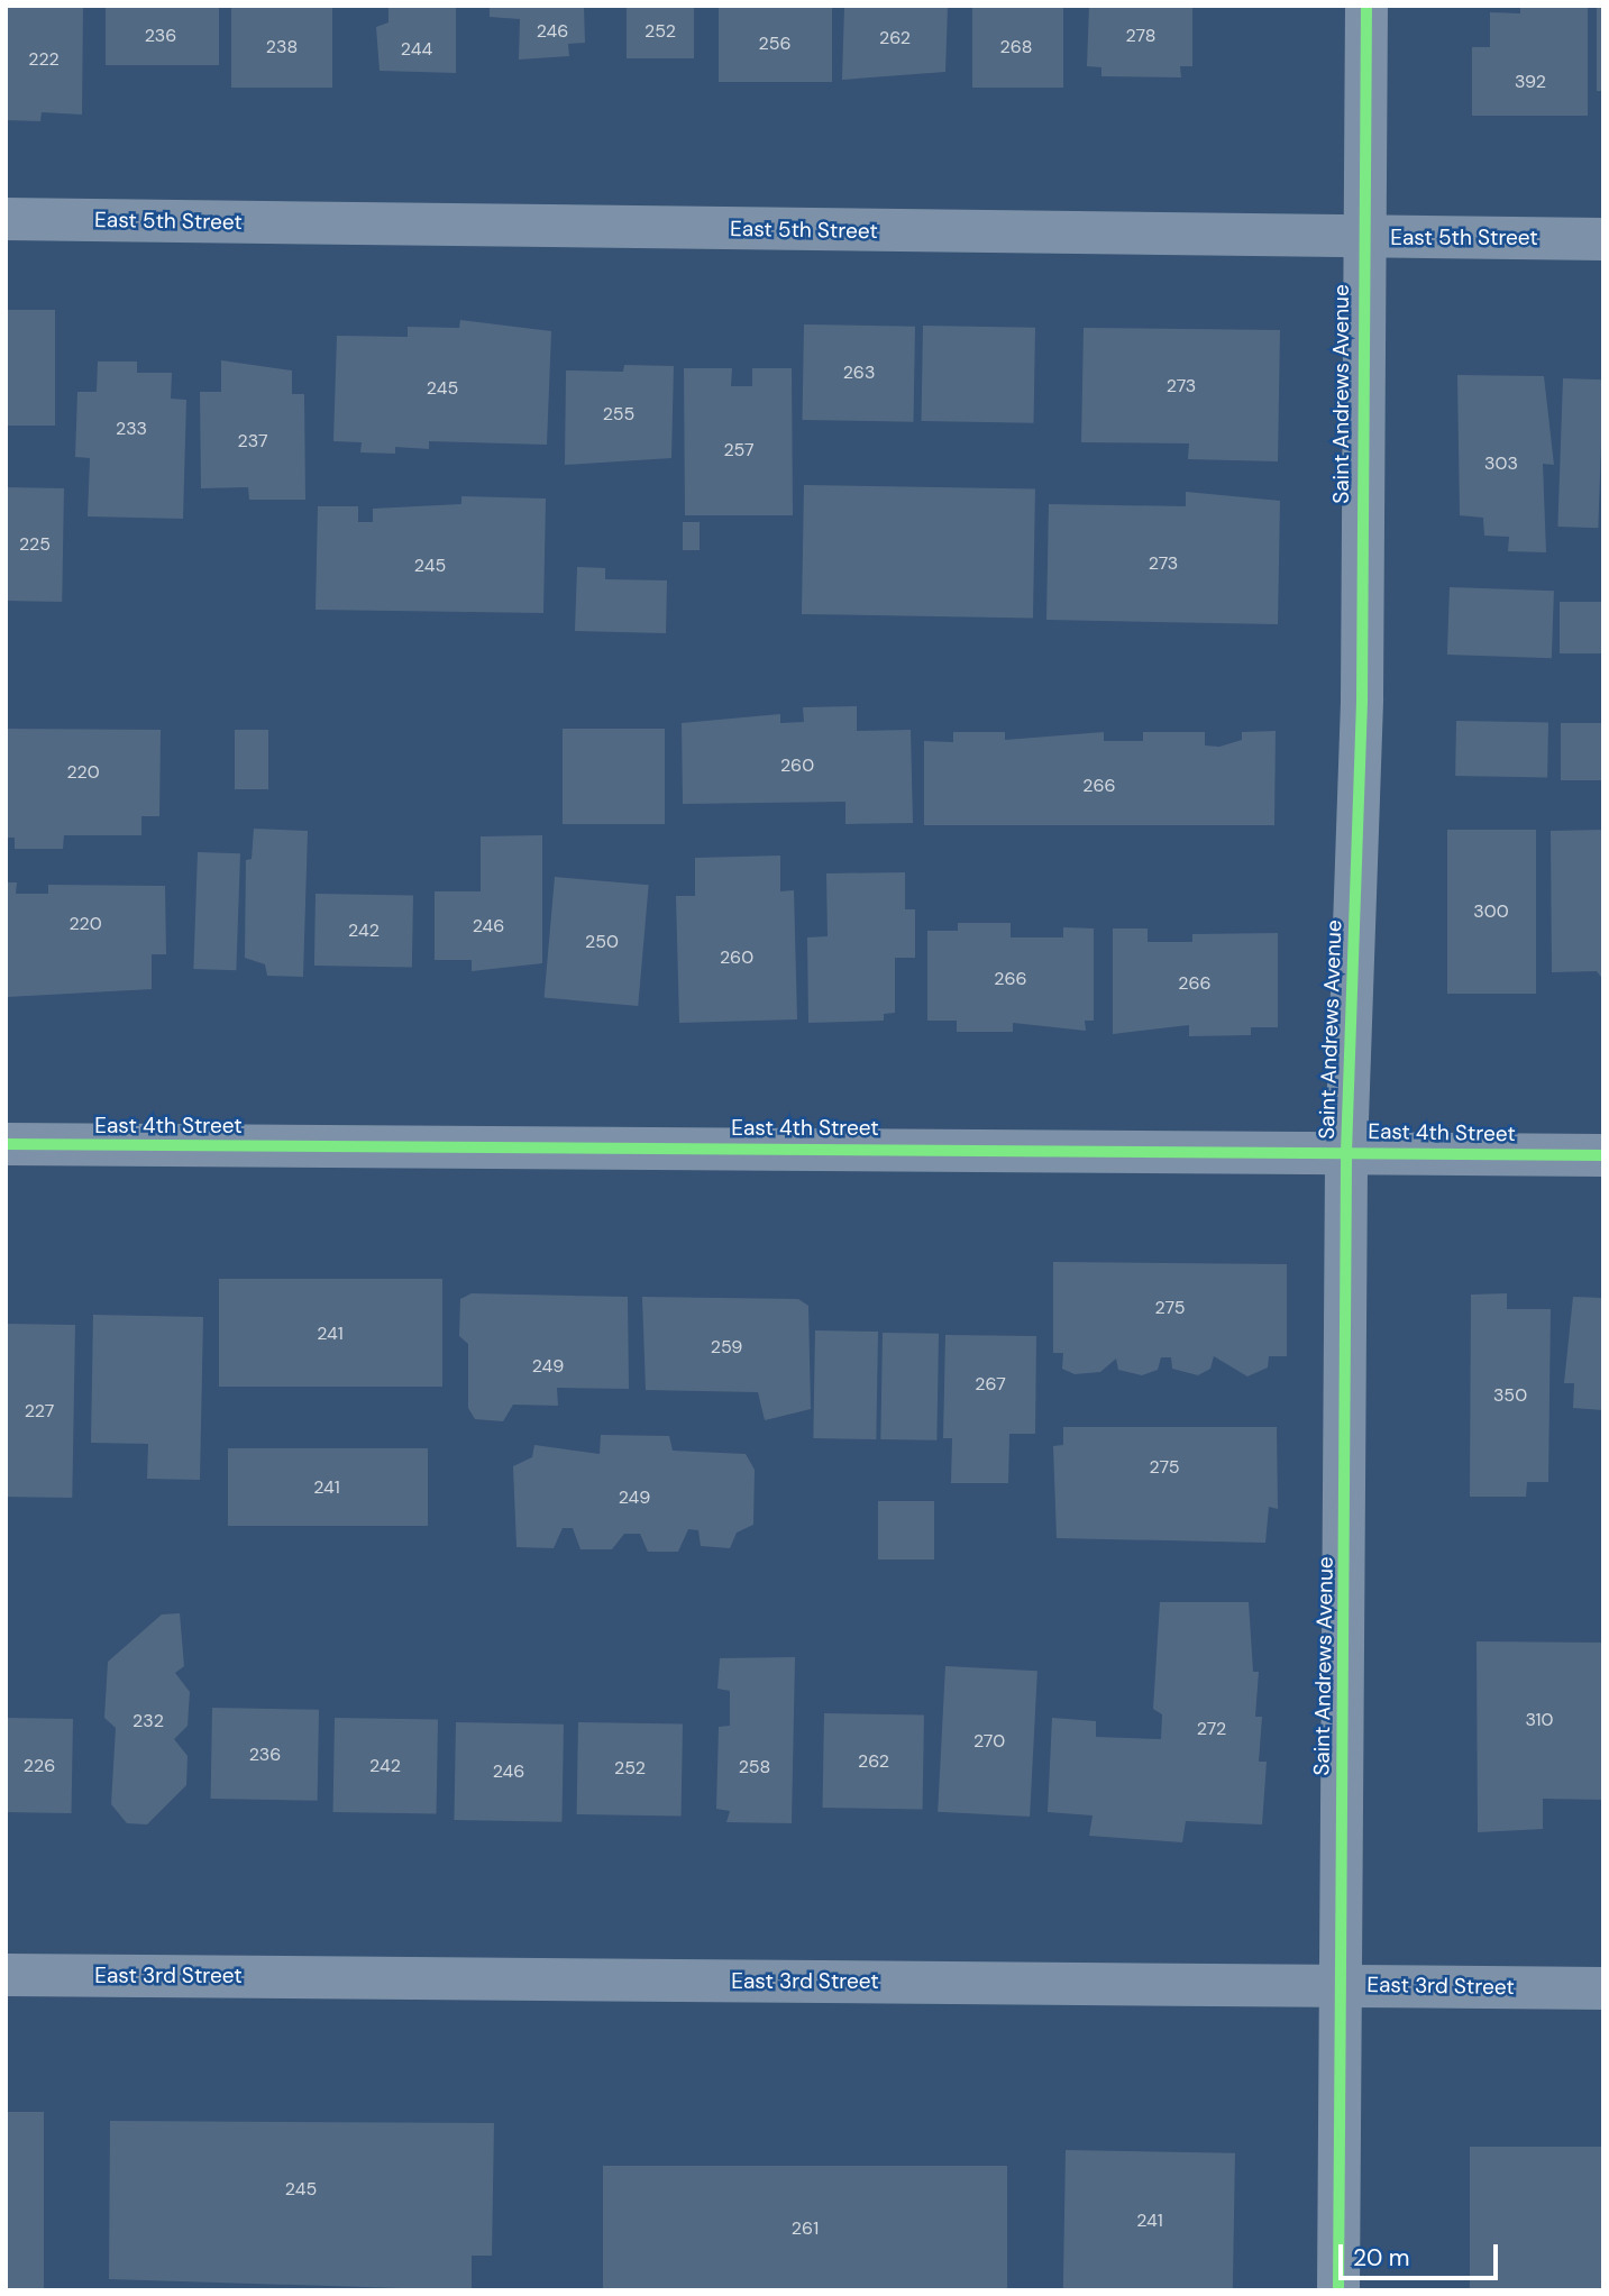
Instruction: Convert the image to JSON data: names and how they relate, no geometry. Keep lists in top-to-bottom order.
{
  "streets": {
    "street": [
      "East 5th Street",
      "Saint Andrews Avenue",
      "East 4th Street",
      "East 3rd Street"
    ]
  },
  "crossings": [
    ["East 5th Street", "Saint Andrews Avenue"],
    ["Saint Andrews Avenue", "East 4th Street"],
    ["Saint Andrews Avenue", "East 3rd Street"]
  ],
  "house_numbers": [
    "246",
    "252",
    "236",
    "278",
    "262",
    "256",
    "238",
    "268",
    "244",
    "222",
    "392",
    "263",
    "273",
    "245",
    "255",
    "233",
    "237",
    "257",
    "303",
    "225",
    "273",
    "245",
    "260",
    "220",
    "266",
    "300",
    "220",
    "246",
    "242",
    "250",
    "260",
    "266",
    "266",
    "275",
    "241",
    "259",
    "249",
    "267",
    "350",
    "227",
    "275",
    "241",
    "249",
    "310",
    "232",
    "272",
    "270",
    "236",
    "262",
    "226",
    "242",
    "258",
    "252",
    "246",
    "245",
    "241",
    "261"
  ],
  "scale_bar": "20 m"
}
